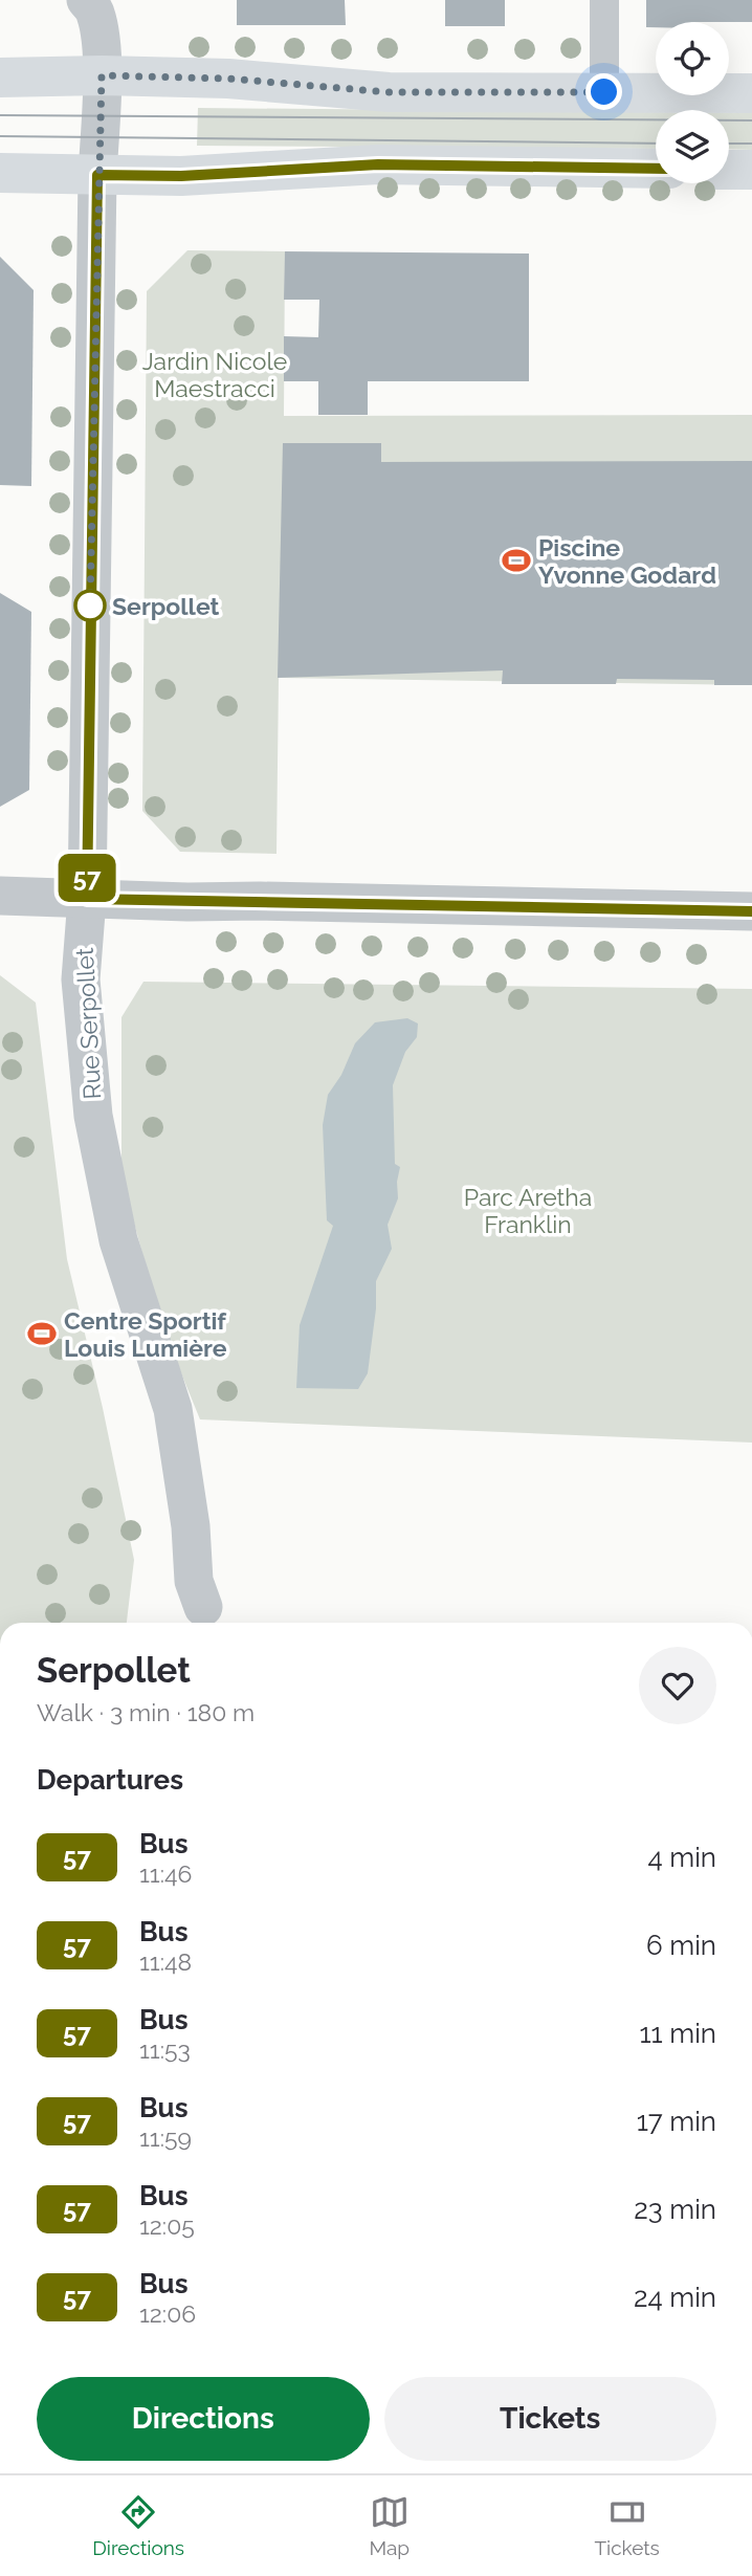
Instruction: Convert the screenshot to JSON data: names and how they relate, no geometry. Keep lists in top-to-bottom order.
{
  "streets": {
    "street": ["Rue Serpollet"]
  },
  "parks": ["Jardin Nicole Maestracci", "Parc Aretha Franklin"],
  "places": {
    "sports": ["Piscine Yvonne Godard", "Centre Sportif Louis Lumière"],
    "other": ["Serpollet"]
  },
  "lines": ["bus line 57"],
  "page": {
    "on_map": "57",
    "heading": [
      ["Serpollet", "Walk · 3 min · 180 m"],
      "Departures"
    ],
    "list": [
      {
        "mark": "57",
        "name": "Bus",
        "note": "11:46",
        "value": "4 min"
      },
      {
        "mark": "57",
        "name": "Bus",
        "note": "11:48",
        "value": "6 min"
      },
      {
        "mark": "57",
        "name": "Bus",
        "note": "11:53",
        "value": "11 min"
      },
      {
        "mark": "57",
        "name": "Bus",
        "note": "11:59",
        "value": "17 min"
      },
      {
        "mark": "57",
        "name": "Bus",
        "note": "12:05",
        "value": "23 min"
      },
      {
        "mark": "57",
        "name": "Bus",
        "note": "12:06",
        "value": "24 min"
      }
    ],
    "buttons": ["Directions", "Tickets"],
    "tabs": ["Directions", "Map", "Tickets"]
  }
}
